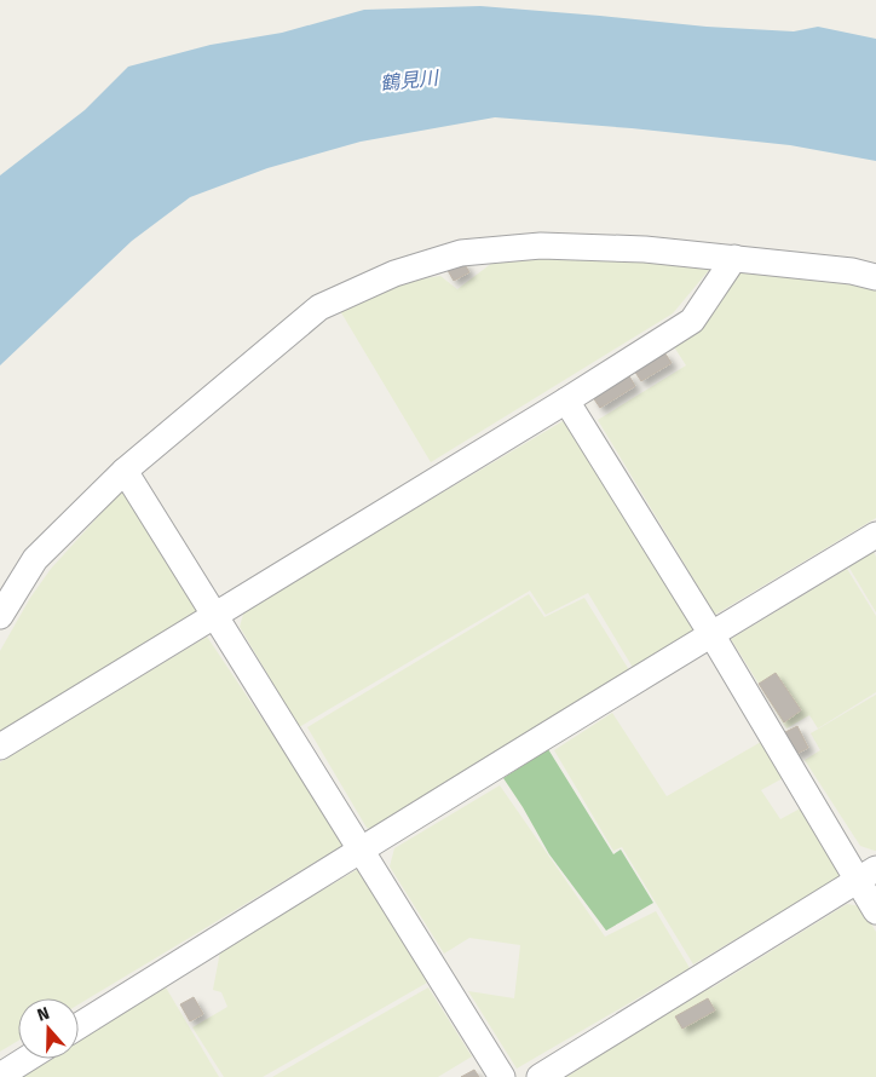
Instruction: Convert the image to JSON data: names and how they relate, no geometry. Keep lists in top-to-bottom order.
{
  "water": ["鶴見川"],
  "north": "top"
}
